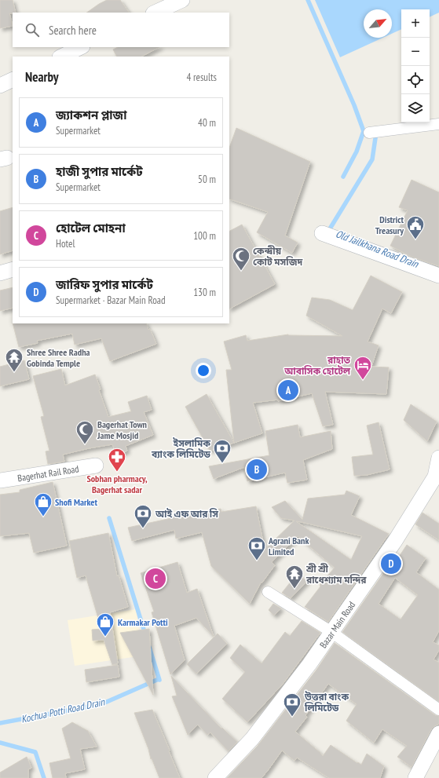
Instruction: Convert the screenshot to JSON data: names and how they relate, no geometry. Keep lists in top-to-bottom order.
{
  "streets": {
    "street": ["Bagerhat Rail Road", "Bazar Main Road"]
  },
  "water": ["Old Jailkhana Road Drain", "Kochua Potti Road Drain"],
  "places": {
    "public building": ["District Treasury"],
    "mosque": ["কেন্দ্রীয় কোট মসজিদ", "Bagerhat Town Jame Mosjid"],
    "temple": ["Shree Shree Radha Gobinda Temple", "শ্রী শ্রী রাধেশ্যাম মন্দির"],
    "hotel": ["রাহাত আবাসিক হোটেল"],
    "bank": [
      "ইসলামিক ব্যাংক লিমিটেড",
      "আই এফ আর সি",
      "Agrani Bank Limited",
      "উত্তরা বাংক লিমিটেড"
    ],
    "pharmacy": ["Sobhan pharmacy, Bagerhat sadar"],
    "shop": ["Shofi Market", "Karmakar Potti"]
  },
  "north": "top right",
  "page": {
    "map_buttons": ["+", "−"],
    "search": "Search here",
    "heading": ["Nearby", "4 results"],
    "list": [
      {
        "mark": "A",
        "name": "জ্যাকশন প্লাজা",
        "note": "Supermarket",
        "value": "40 m"
      },
      {
        "mark": "B",
        "name": "হাজী সুপার মার্কেট",
        "note": "Supermarket",
        "value": "50 m"
      },
      {
        "mark": "C",
        "name": "হোটেল মোহনা",
        "note": "Hotel",
        "value": "100 m"
      },
      {
        "mark": "D",
        "name": "জারিফ সুপার মার্কেট",
        "note": "Supermarket · Bazar Main Road",
        "value": "130 m"
      }
    ],
    "pins": [
      "A",
      "B",
      "D",
      "C"
    ]
  }
}
